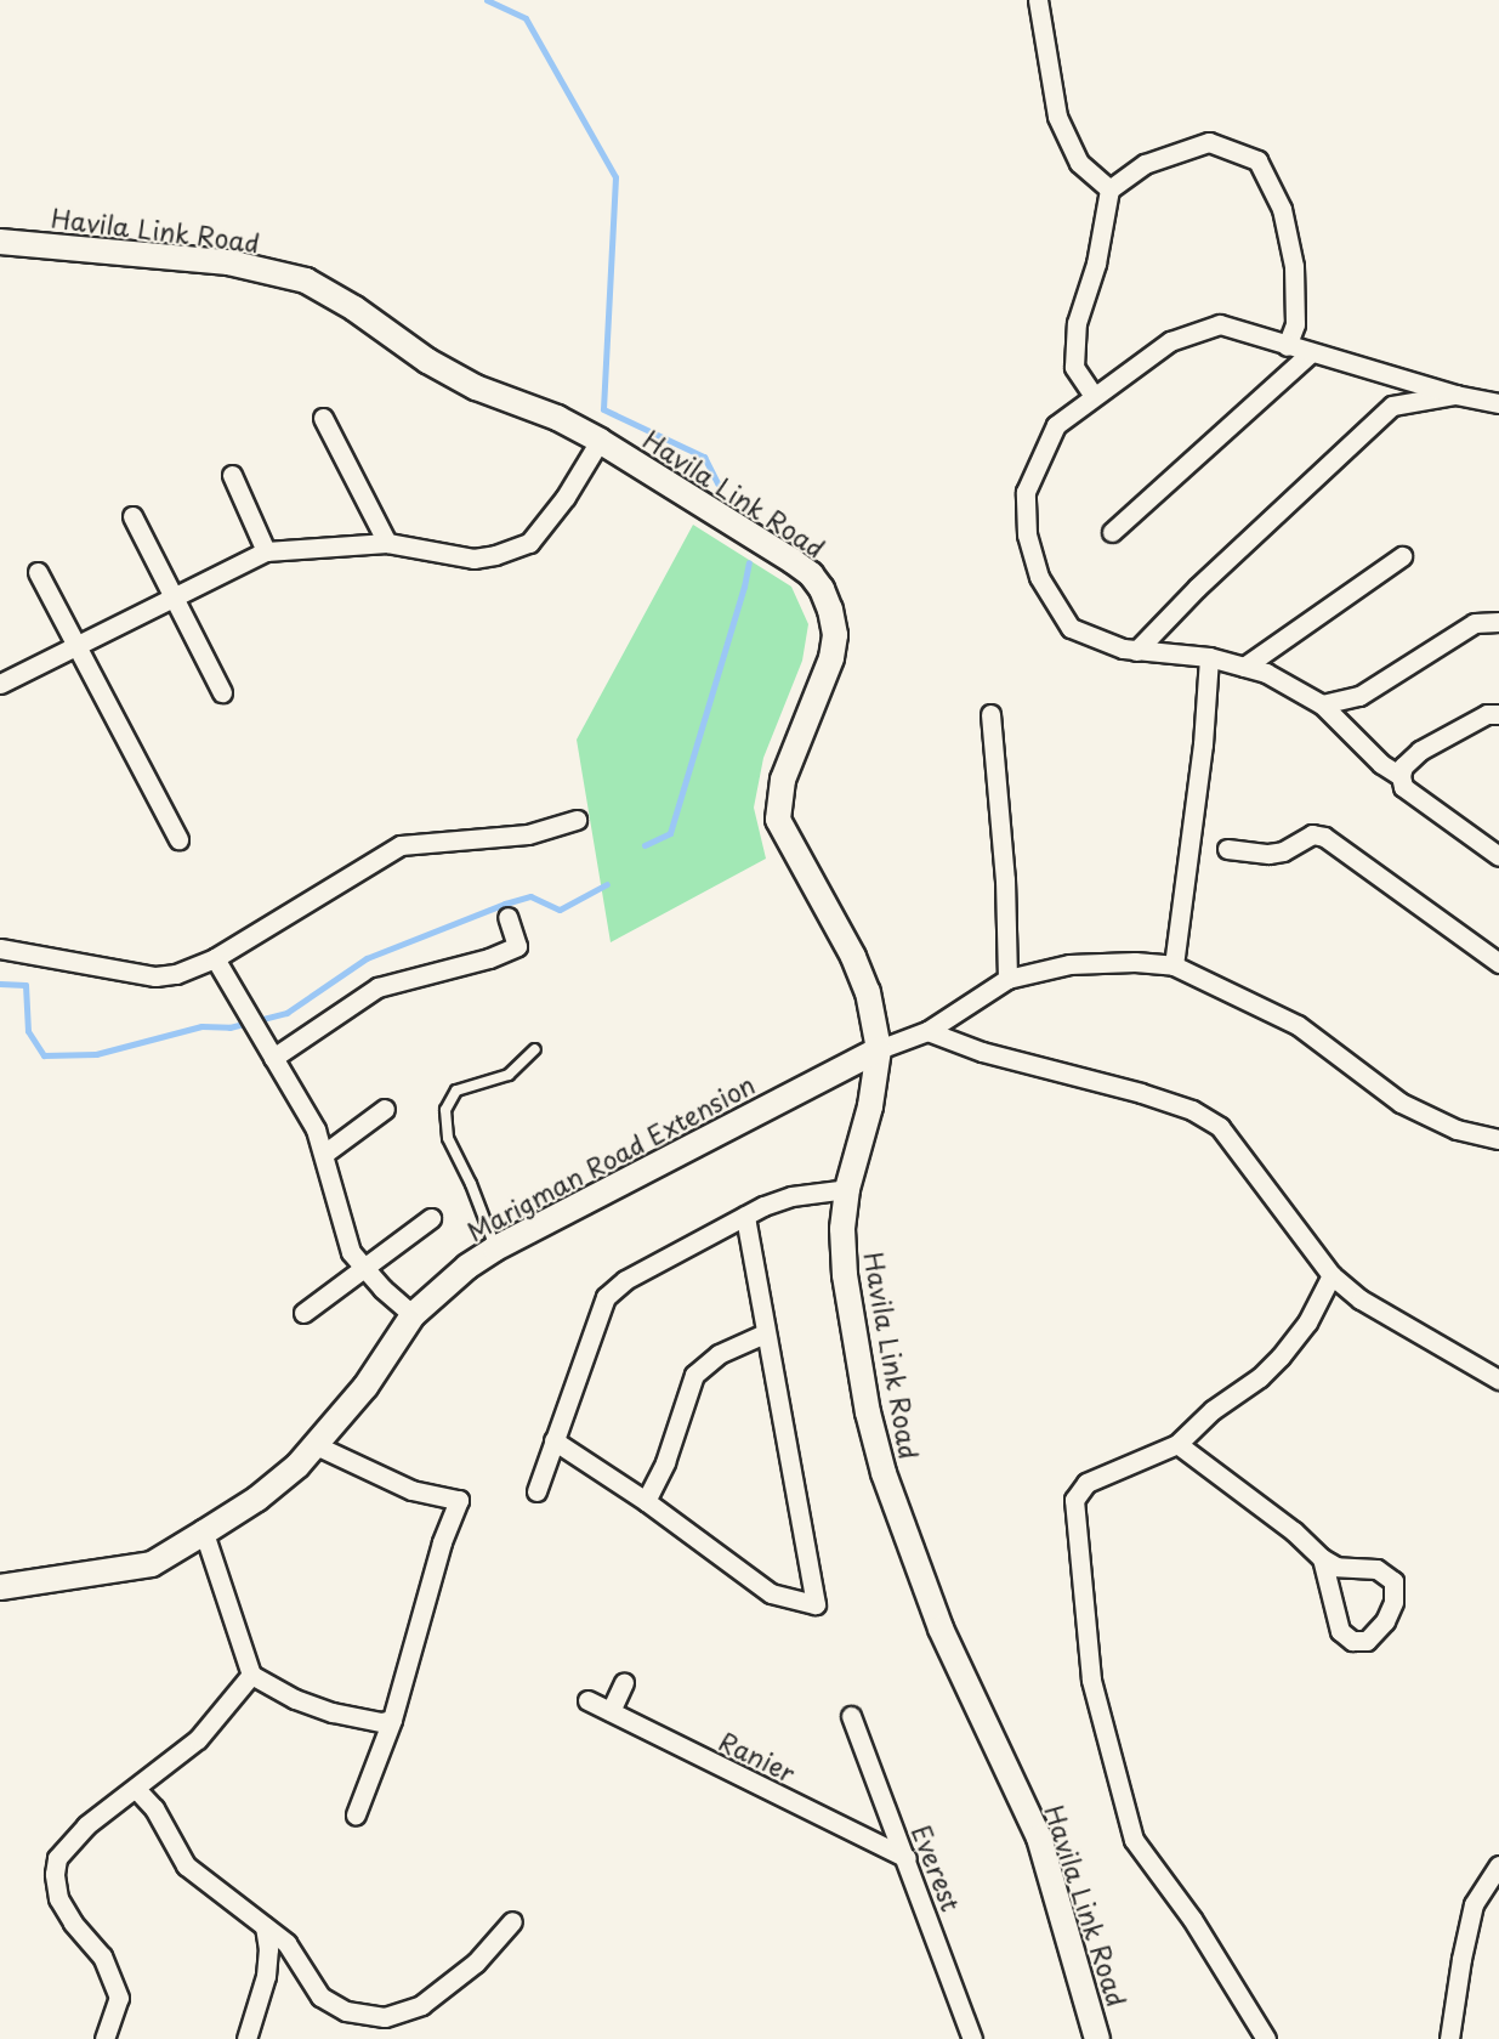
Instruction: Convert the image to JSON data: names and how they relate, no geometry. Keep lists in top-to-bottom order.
{
  "streets": {
    "street": [
      "Havila Link Road",
      "Marigman Road Extension",
      "Ranier",
      "Everest"
    ]
  },
  "crossings": [
    ["Havila Link Road", "Marigman Road Extension"],
    ["Ranier", "Everest"]
  ]
}
